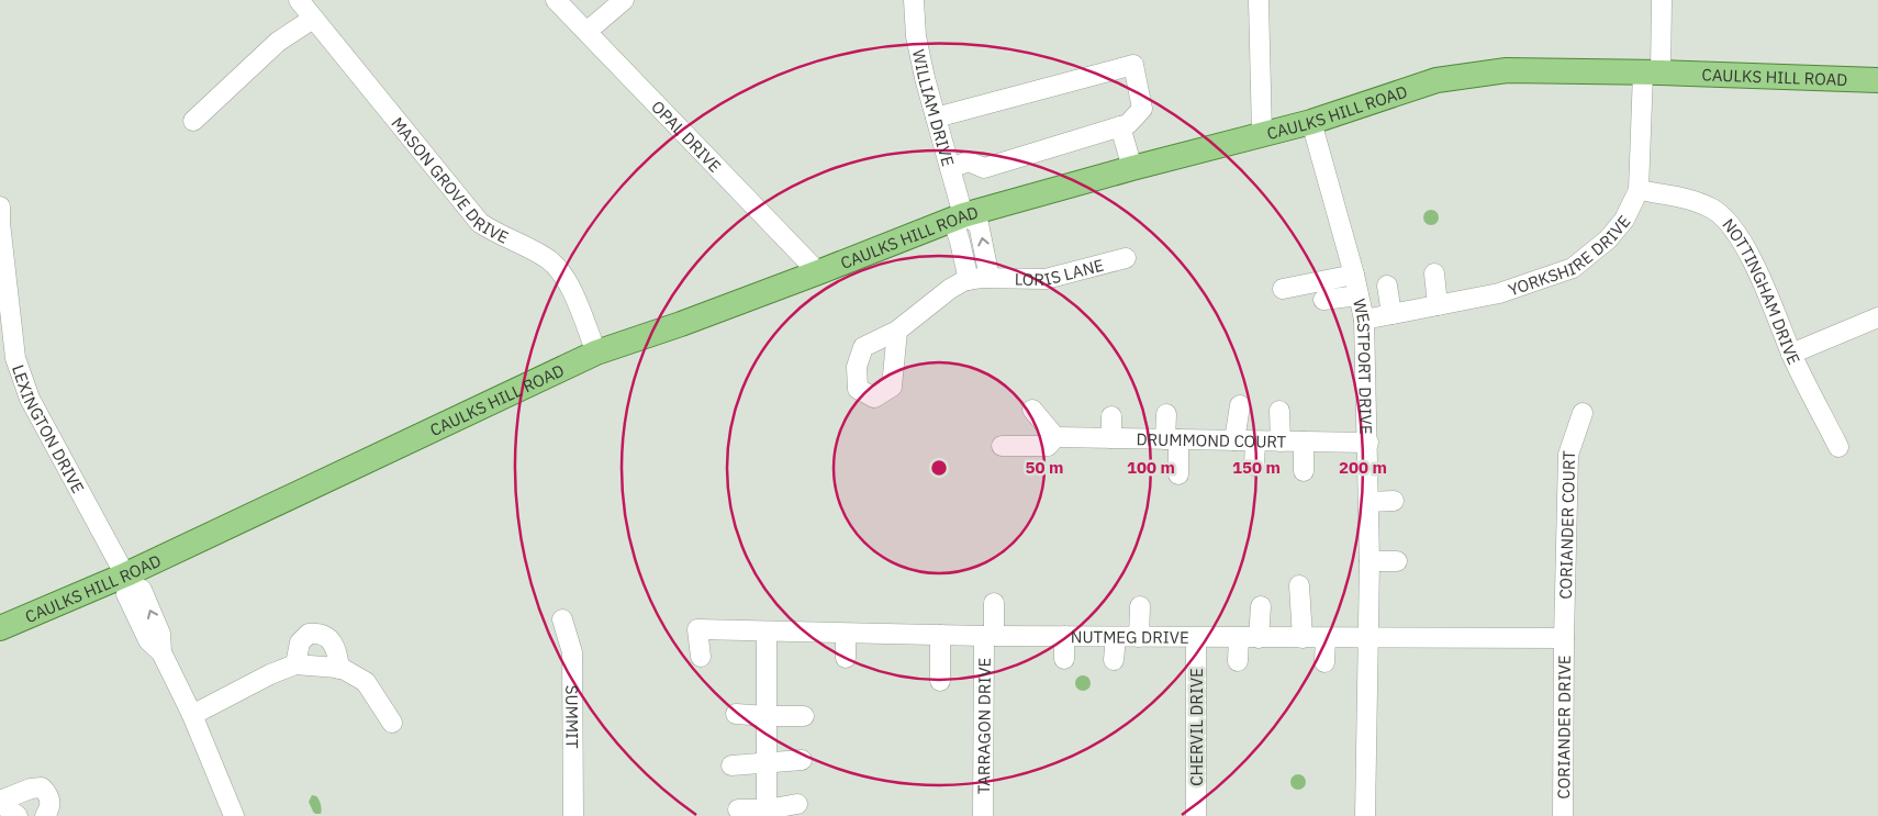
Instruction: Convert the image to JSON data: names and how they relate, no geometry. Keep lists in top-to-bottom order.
{
  "streets": {
    "main road": ["CAULKS HILL ROAD"],
    "street": [
      "WILLIAM DRIVE",
      "OPAL DRIVE",
      "MASON GROVE DRIVE",
      "YORKSHIRE DRIVE",
      "LORIS LANE",
      "NOTTINGHAM DRIVE",
      "WESTPORT DRIVE",
      "LEXINGTON DRIVE",
      "DRUMMOND COURT",
      "CORIANDER COURT",
      "NUTMEG DRIVE",
      "SUMMIT",
      "TARRAGON DRIVE",
      "CHERVIL DRIVE",
      "CORIANDER DRIVE"
    ]
  },
  "crossings": [
    ["CAULKS HILL ROAD", "WILLIAM DRIVE"],
    ["CAULKS HILL ROAD", "OPAL DRIVE"],
    ["CAULKS HILL ROAD", "MASON GROVE DRIVE"],
    ["CAULKS HILL ROAD", "YORKSHIRE DRIVE"],
    ["CAULKS HILL ROAD", "LORIS LANE"],
    ["CAULKS HILL ROAD", "WESTPORT DRIVE"],
    ["CAULKS HILL ROAD", "LEXINGTON DRIVE"],
    ["WILLIAM DRIVE", "LORIS LANE"],
    ["YORKSHIRE DRIVE", "NOTTINGHAM DRIVE"],
    ["YORKSHIRE DRIVE", "WESTPORT DRIVE"],
    ["WESTPORT DRIVE", "DRUMMOND COURT"],
    ["WESTPORT DRIVE", "NUTMEG DRIVE"],
    ["CORIANDER COURT", "NUTMEG DRIVE"],
    ["CORIANDER COURT", "CORIANDER DRIVE"],
    ["NUTMEG DRIVE", "TARRAGON DRIVE"],
    ["NUTMEG DRIVE", "CHERVIL DRIVE"],
    ["NUTMEG DRIVE", "CORIANDER DRIVE"]
  ],
  "rings": [
    "50 m",
    "100 m",
    "150 m",
    "200 m"
  ]
}
